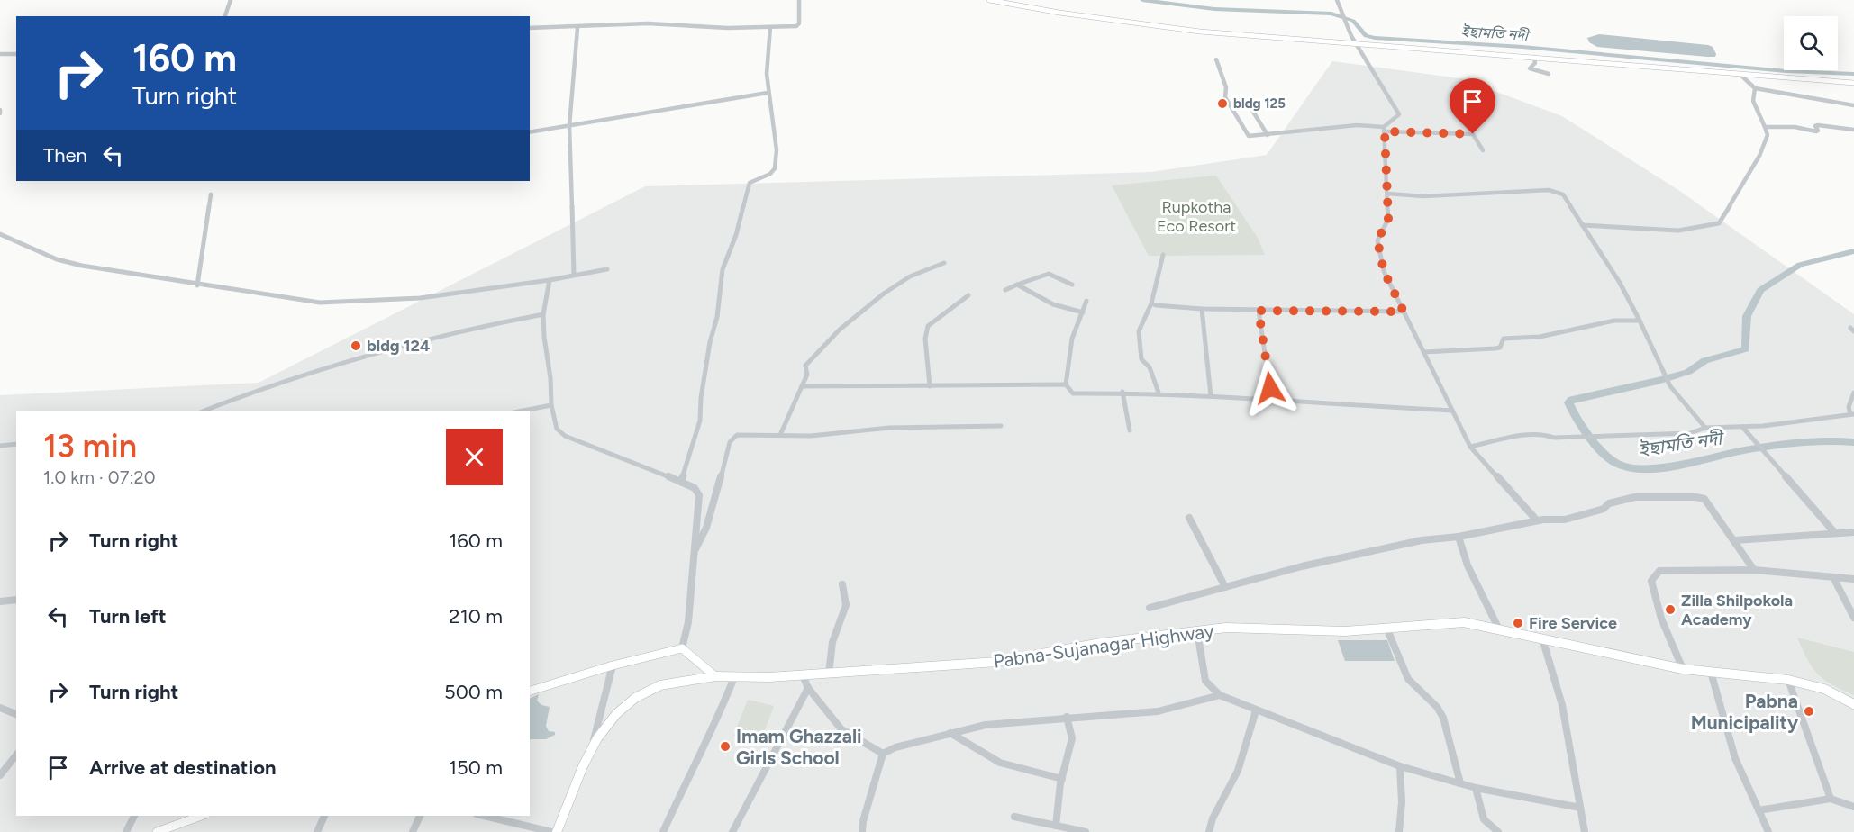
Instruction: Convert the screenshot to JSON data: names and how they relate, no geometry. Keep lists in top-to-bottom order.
{
  "streets": {
    "highway": ["Pabna-Sujanagar Highway"]
  },
  "water": ["ইছামতি নদী"],
  "parks": ["Rupkotha Eco Resort"],
  "places": [
    "bldg 125",
    "bldg 124",
    "Zilla Shilpokola Academy",
    "Fire Service",
    "Pabna Municipality",
    "Imam Ghazzali Girls School"
  ],
  "page": {
    "turn": ["160 m", "Turn right"],
    "then": "Then",
    "heading": ["13 min", "1.0 km · 07:20"],
    "list": [
      {
        "name": "Turn right",
        "value": "160 m"
      },
      {
        "name": "Turn left",
        "value": "210 m"
      },
      {
        "name": "Turn right",
        "value": "500 m"
      },
      {
        "name": "Arrive at destination",
        "value": "150 m"
      }
    ]
  }
}
